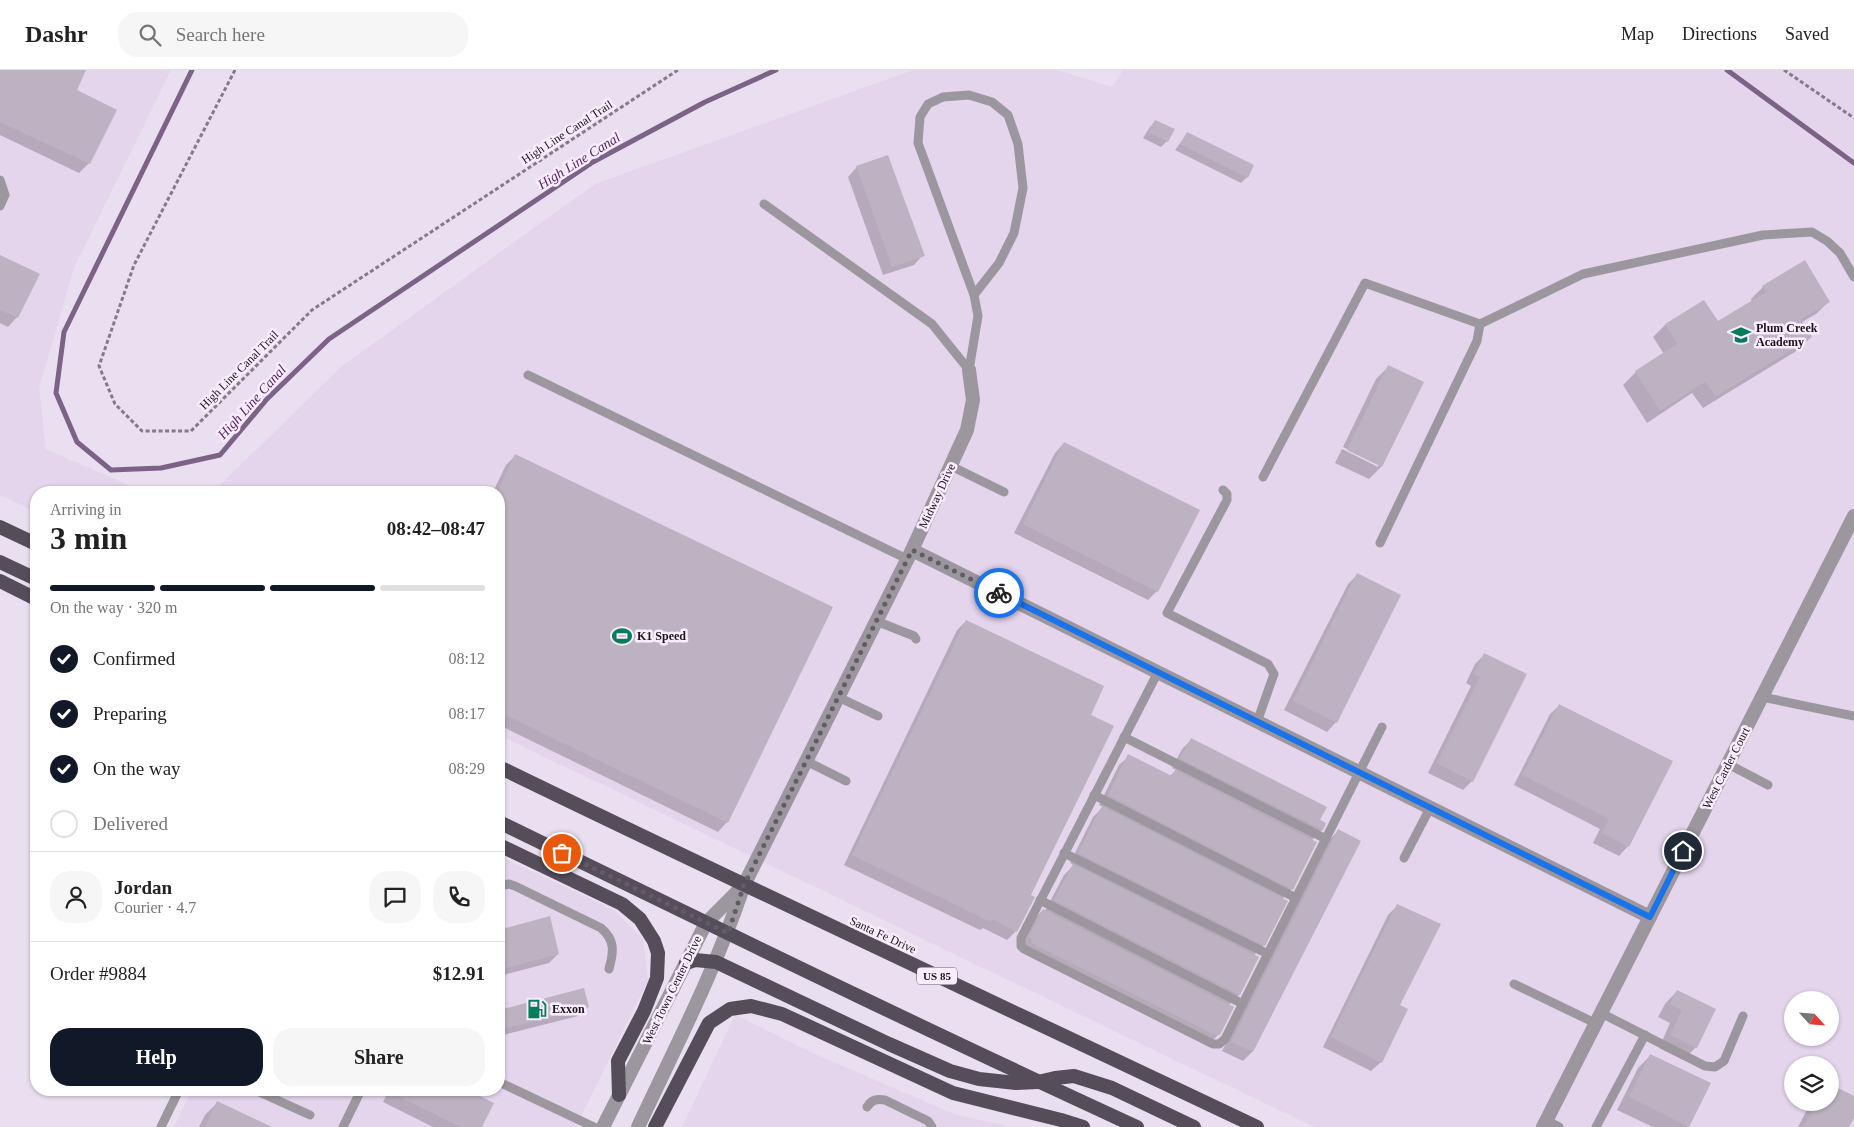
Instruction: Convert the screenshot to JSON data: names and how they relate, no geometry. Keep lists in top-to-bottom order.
{
  "streets": {
    "highway": ["Santa Fe Drive", "US 85"],
    "street": ["Midway Drive", "West Carder Court", "West Town Center Drive"],
    "path": ["High Line Canal Trail"]
  },
  "crossings": [
    ["Midway Drive", "Santa Fe Drive"],
    ["Midway Drive", "West Town Center Drive"],
    ["Santa Fe Drive", "West Town Center Drive"]
  ],
  "water": ["High Line Canal"],
  "places": {
    "school or university": ["Plum Creek Academy"],
    "sports": ["K1 Speed"],
    "fuel station": ["Exxon"]
  },
  "north": "bottom right",
  "page": {
    "header": "Dashr",
    "search": "Search here",
    "nav": ["Map", "Directions", "Saved"],
    "heading": ["3 min", "Arriving in", "08:42–08:47"],
    "panel": [
      "Jordan",
      "Courier · 4.7",
      "Order #9884",
      "$12.91"
    ],
    "bar": "On the way · 320 m",
    "list": [
      ["Confirmed", "08:12"],
      ["Preparing", "08:17"],
      ["On the way", "08:29"],
      "Delivered"
    ],
    "buttons": ["Help", "Share"]
  }
}
